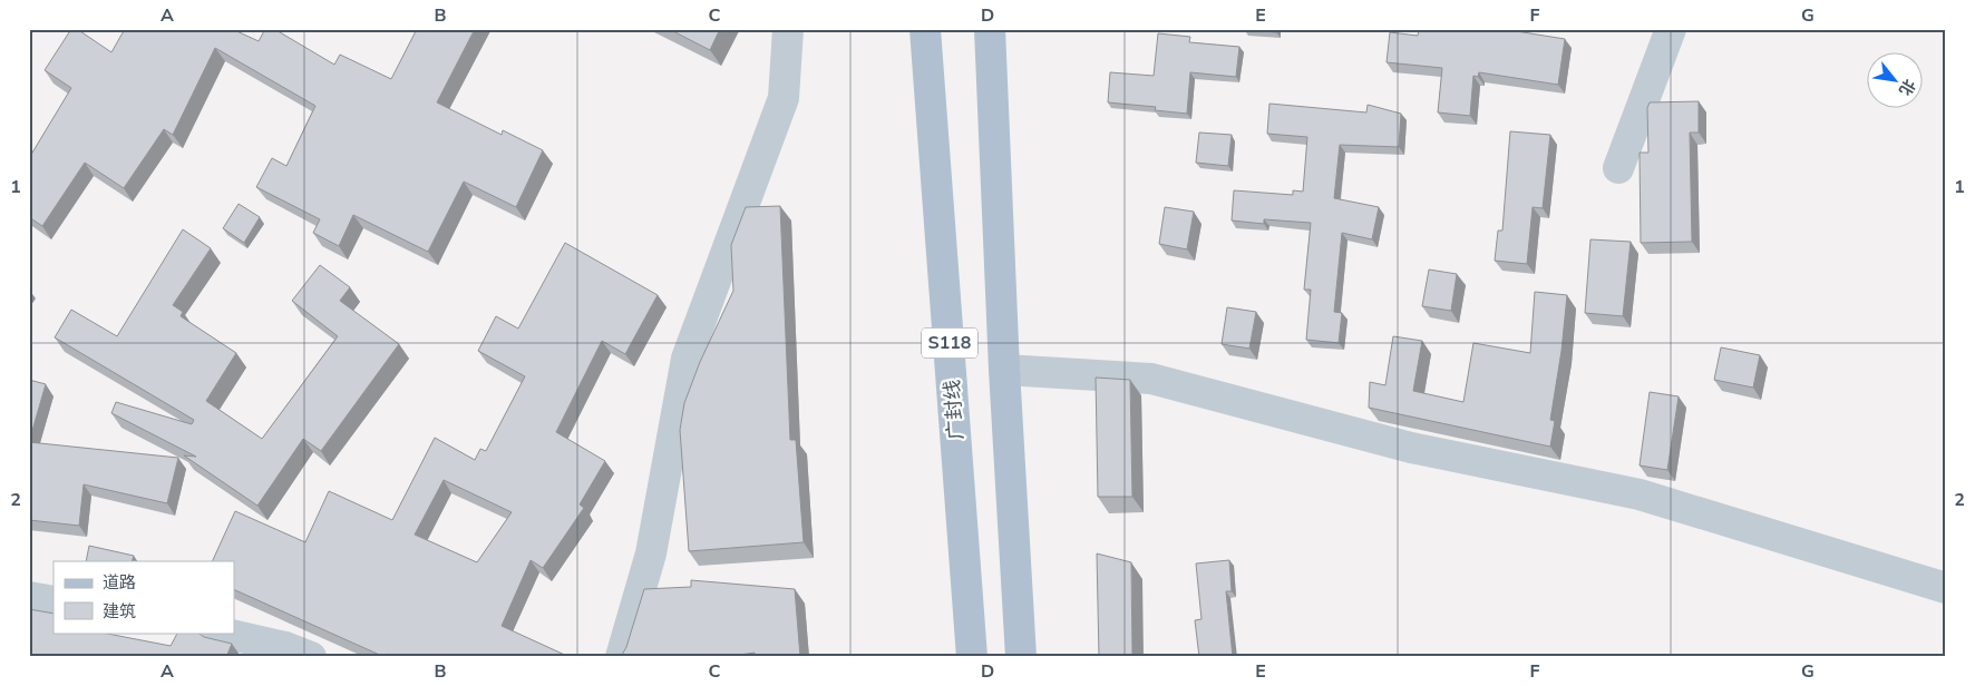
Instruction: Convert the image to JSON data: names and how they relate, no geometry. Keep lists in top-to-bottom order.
{
  "streets": {
    "main road": ["S118", "广封线"]
  },
  "legend": ["道路", "建筑"],
  "north": "bottom right",
  "grid": {
    "columns": [
      "A",
      "B",
      "C",
      "D",
      "E",
      "F",
      "G"
    ],
    "rows": ["1", "2"]
  }
}
